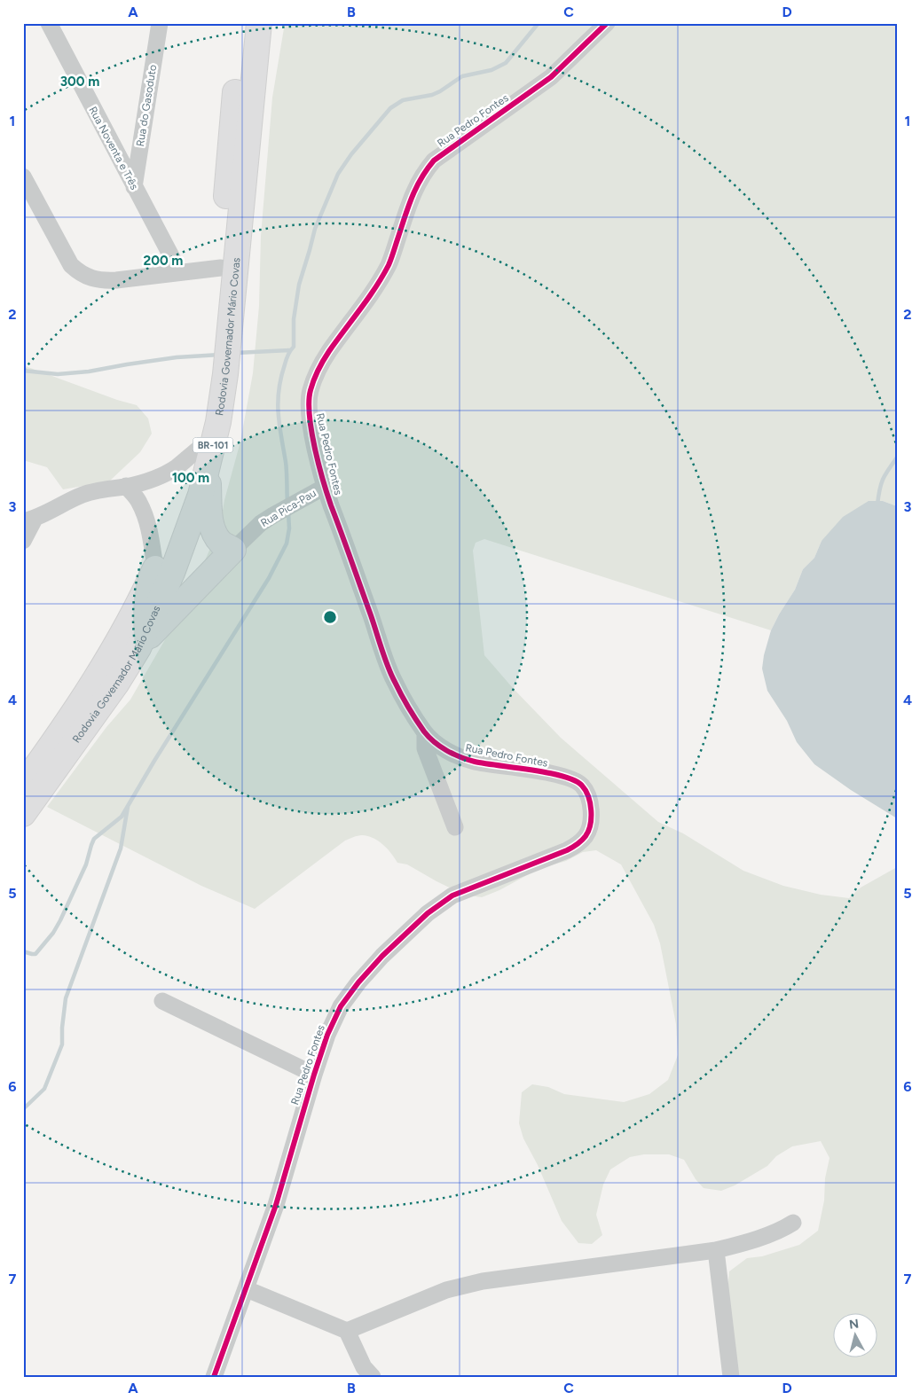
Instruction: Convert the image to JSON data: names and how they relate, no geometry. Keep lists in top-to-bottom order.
{
  "streets": {
    "highway": ["Rodovia Governador Mário Covas", "BR-101"],
    "street": [
      "Rua do Gasoduto",
      "Rua Pedro Fontes",
      "Rua Noventa e Três",
      "Rua Pica-Pau"
    ]
  },
  "crossings": [
    ["Rua do Gasoduto", "Rua Noventa e Três"],
    ["Rua Pedro Fontes", "Rua Pica-Pau"]
  ],
  "north": "top",
  "grid": {
    "columns": [
      "A",
      "B",
      "C",
      "D"
    ],
    "rows": [
      "1",
      "2",
      "3",
      "4",
      "5",
      "6",
      "7"
    ]
  },
  "rings": ["300 m", "200 m", "100 m"]
}
